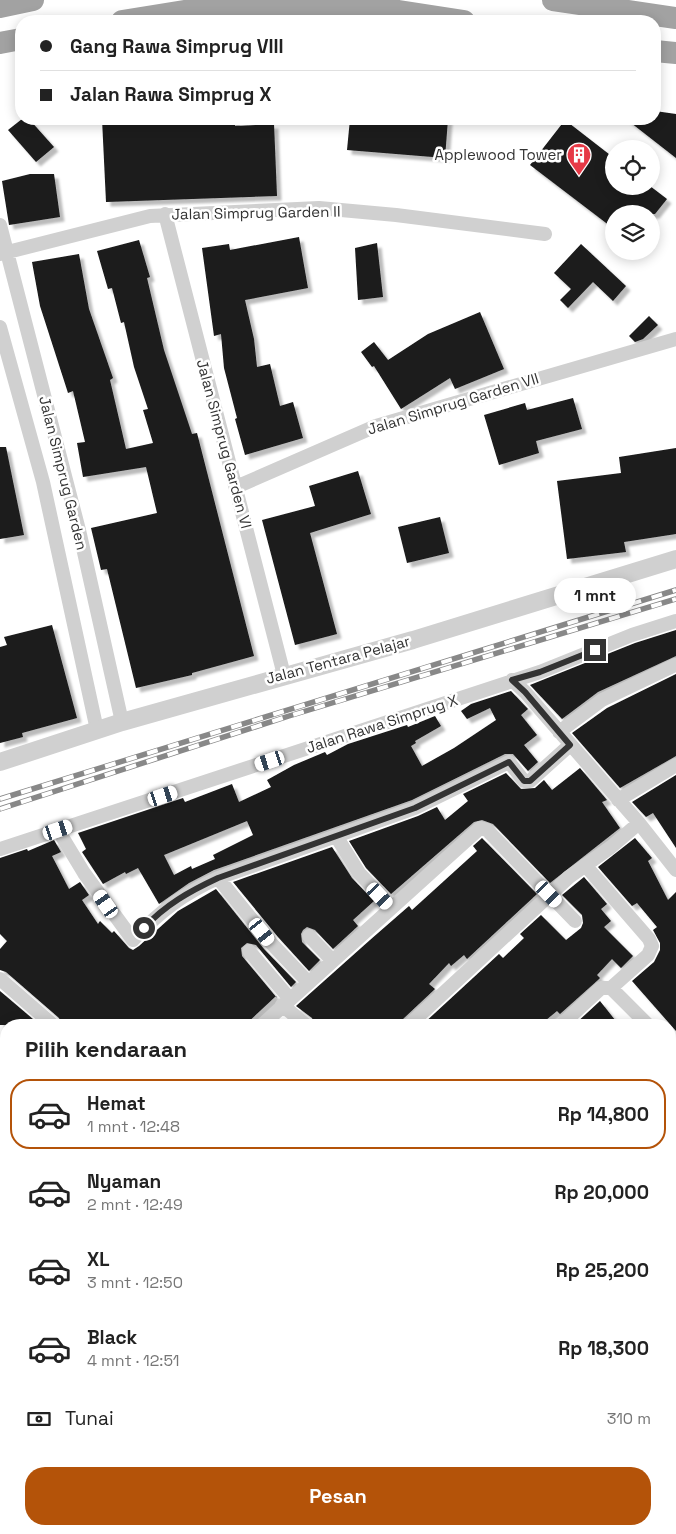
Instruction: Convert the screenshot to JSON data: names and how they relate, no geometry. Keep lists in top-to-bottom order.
{
  "streets": {
    "street": [
      "Jalan Simprug Garden II",
      "Jalan Simprug Garden VII",
      "Jalan Simprug Garden VI",
      "Jalan Simprug Garden",
      "Jalan Tentara Pelajar",
      "Jalan Rawa Simprug X"
    ]
  },
  "crossings": [
    ["Jalan Simprug Garden II", "Jalan Simprug Garden VI"],
    ["Jalan Simprug Garden II", "Jalan Simprug Garden"],
    ["Jalan Simprug Garden VII", "Jalan Simprug Garden VI"],
    ["Jalan Simprug Garden VI", "Jalan Tentara Pelajar"],
    ["Jalan Simprug Garden", "Jalan Tentara Pelajar"]
  ],
  "places": {
    "building": ["Applewood Tower"]
  },
  "page": {
    "banner": ["Gang Rawa Simprug VIII", "Jalan Rawa Simprug X"],
    "bubble": "1 mnt",
    "heading": "Pilih kendaraan",
    "list": [
      {
        "name": "Hemat",
        "note": "1 mnt · 12:48",
        "value": "Rp 14,800"
      },
      {
        "name": "Nyaman",
        "note": "2 mnt · 12:49",
        "value": "Rp 20,000"
      },
      {
        "name": "XL",
        "note": "3 mnt · 12:50",
        "value": "Rp 25,200"
      },
      {
        "name": "Black",
        "note": "4 mnt · 12:51",
        "value": "Rp 18,300"
      }
    ],
    "pay": ["Tunai", "310 m"],
    "buttons": "Pesan"
  }
}
